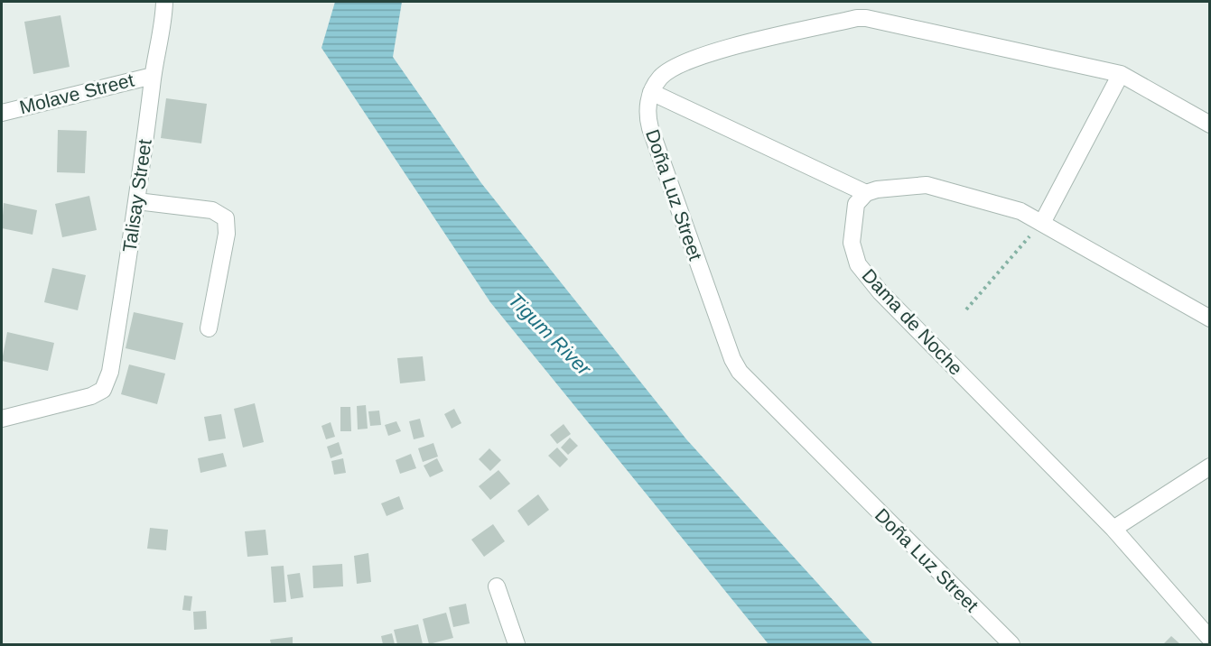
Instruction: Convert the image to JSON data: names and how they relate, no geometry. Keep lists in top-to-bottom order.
{
  "streets": {
    "street": [
      "Molave Street",
      "Doña Luz Street",
      "Talisay Street",
      "Dama de Noche"
    ]
  },
  "crossings": [
    ["Molave Street", "Talisay Street"]
  ],
  "water": ["Tigum River"]
}
